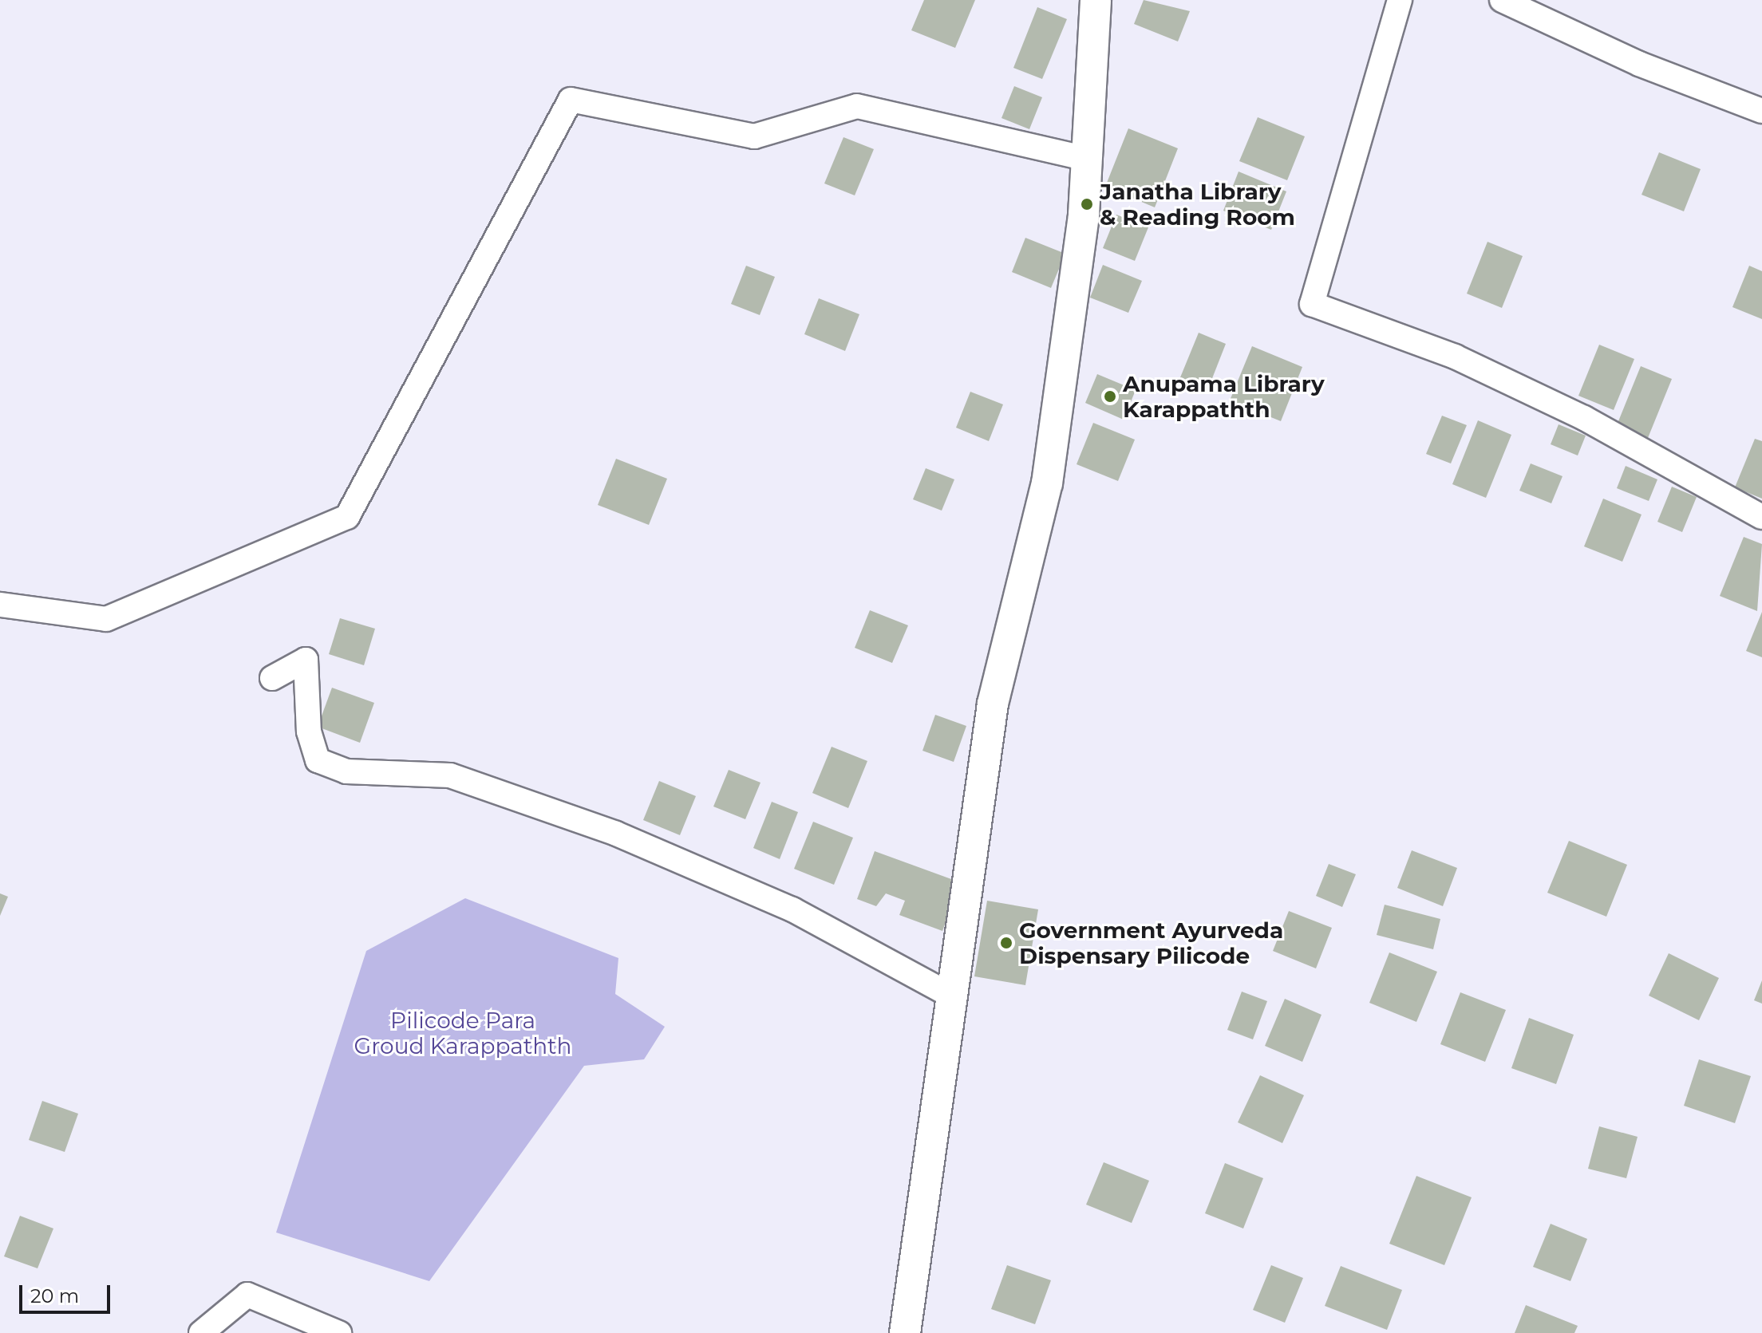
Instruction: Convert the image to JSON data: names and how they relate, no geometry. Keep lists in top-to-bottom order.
{
  "parks": ["Pilicode Para Groud Karappathth"],
  "places": ["Janatha Library & Reading Room", "Anupama Library Karappathth", "Government Ayurveda Dispensary Pilicode"],
  "scale_bar": "20 m"
}
